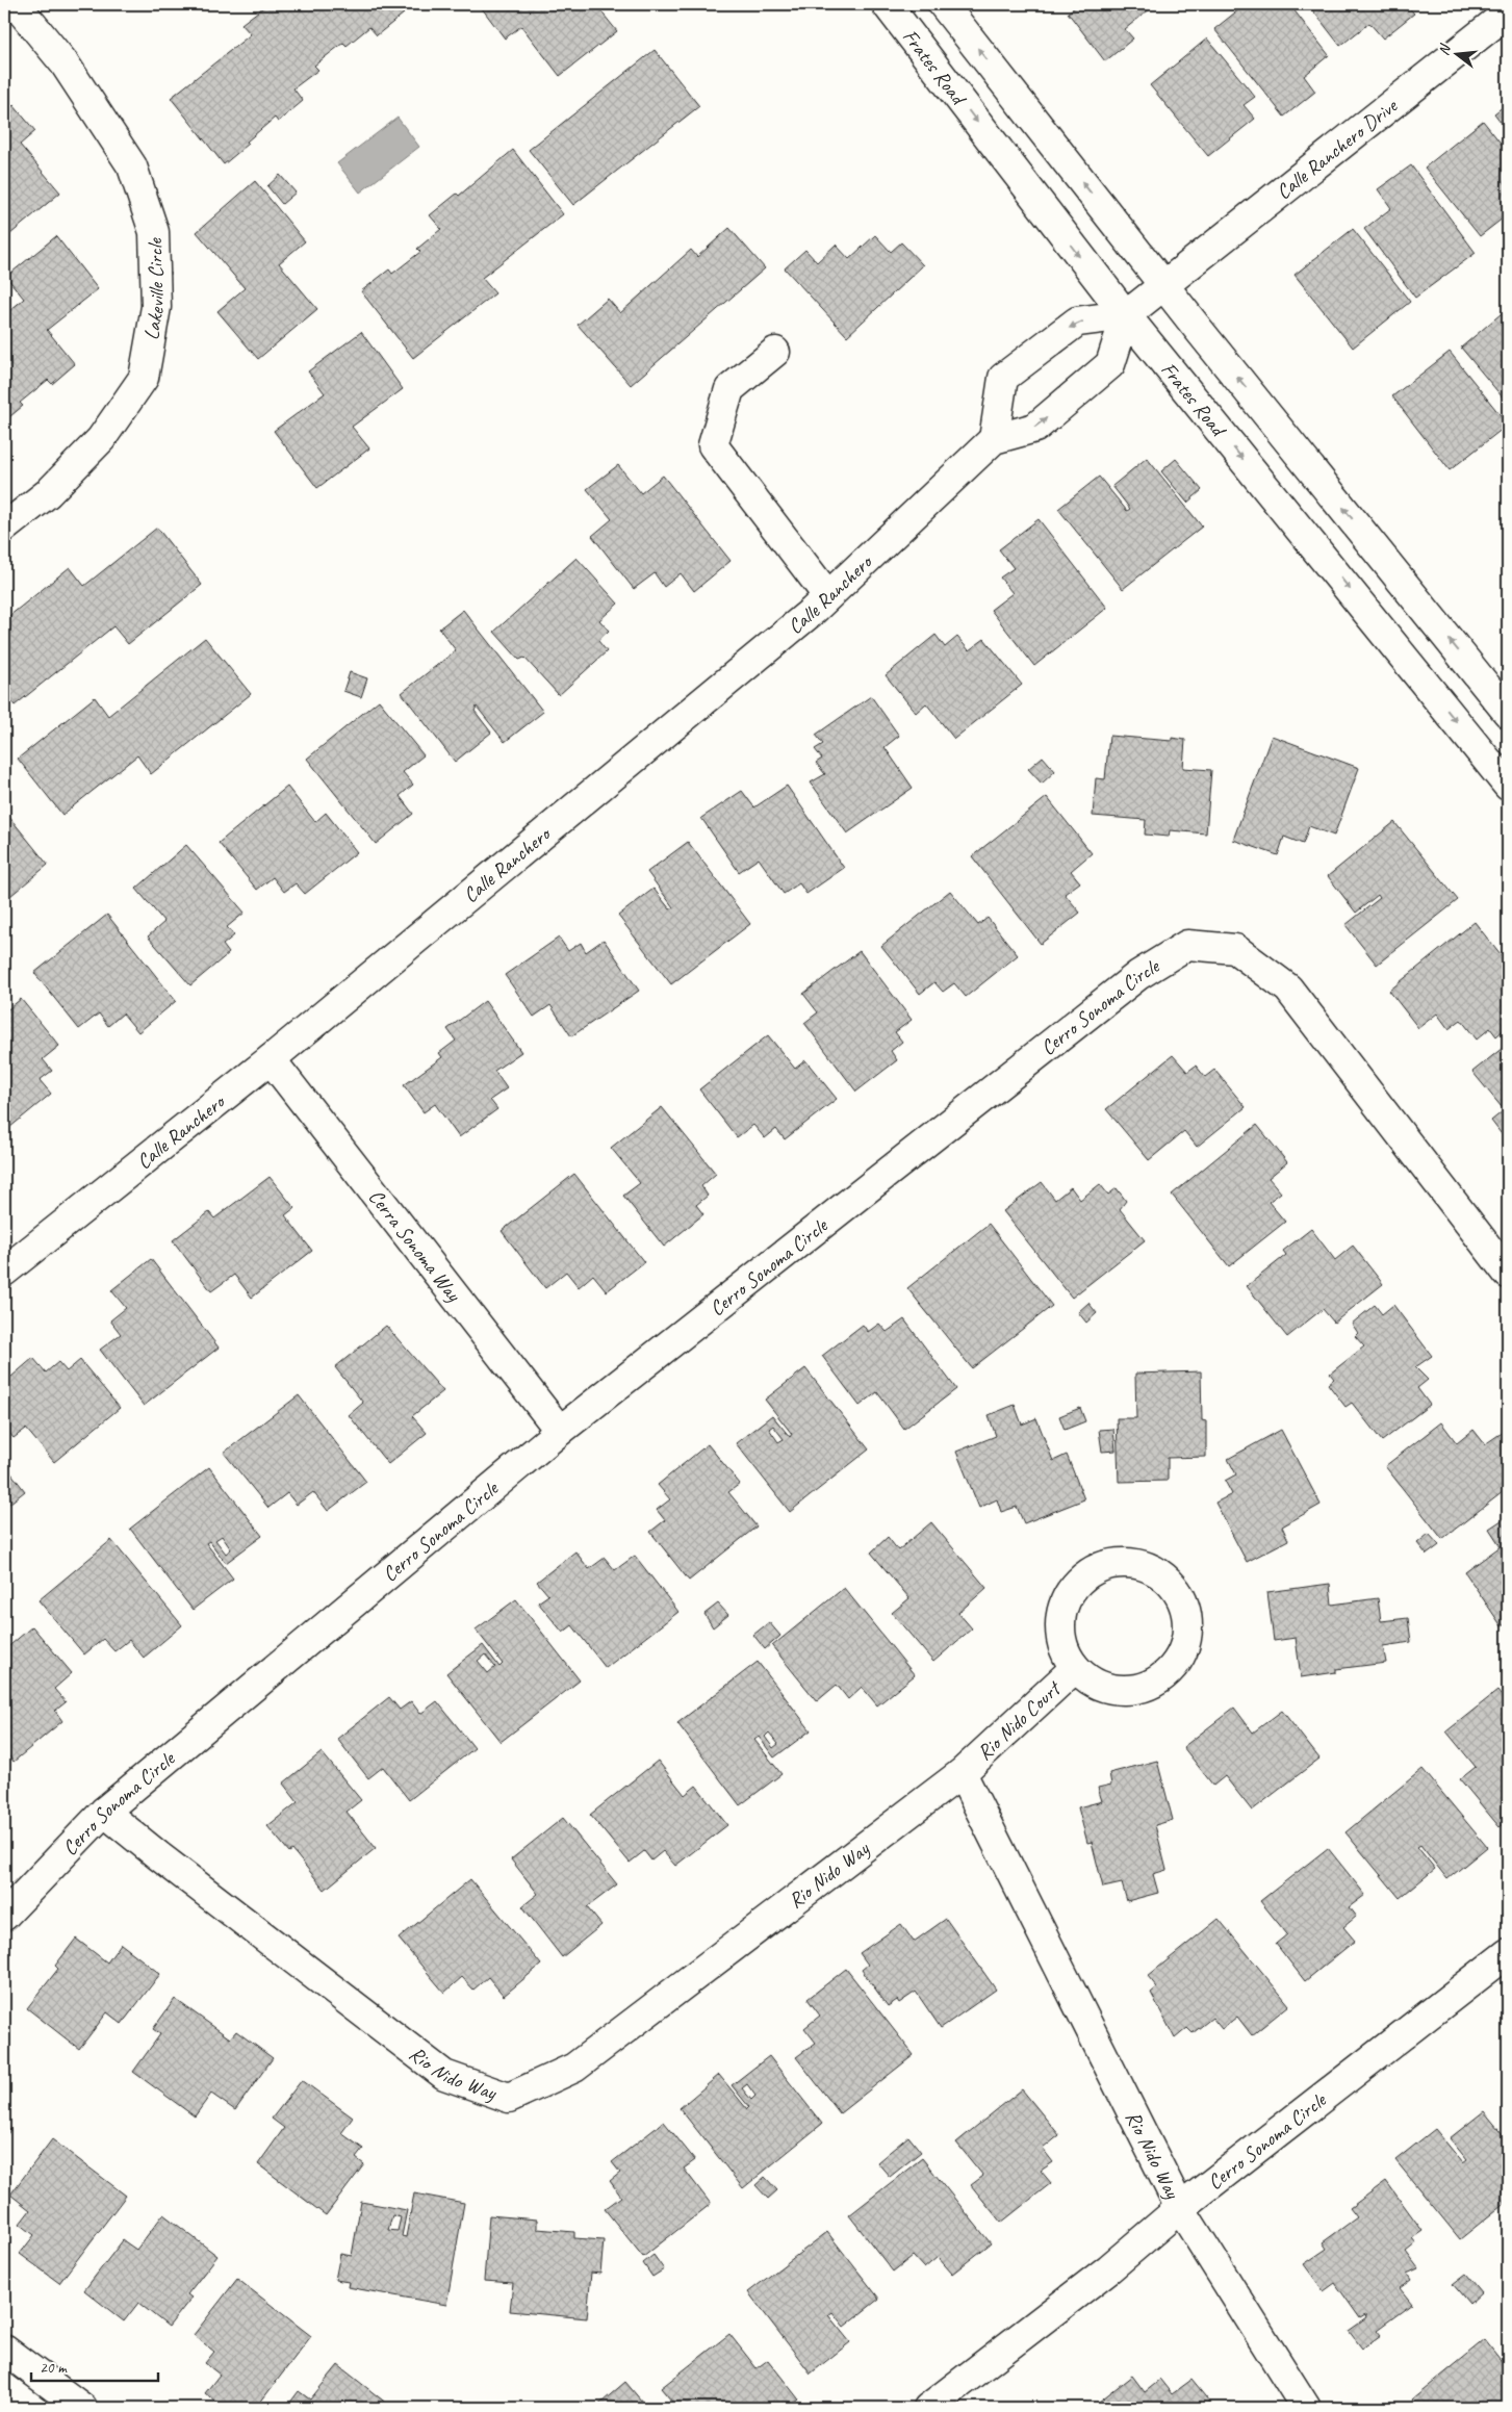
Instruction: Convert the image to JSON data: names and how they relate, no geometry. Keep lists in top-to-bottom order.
{
  "streets": {
    "street": [
      "Frates Road",
      "Calle Ranchero Drive",
      "Lakeville Circle",
      "Calle Ranchero",
      "Cerro Sonoma Circle",
      "Cerra Sonoma Way",
      "Rio Nido Court",
      "Rio Nido Way"
    ]
  },
  "crossings": [
    ["Frates Road", "Calle Ranchero"],
    ["Calle Ranchero", "Cerra Sonoma Way"],
    ["Cerro Sonoma Circle", "Cerra Sonoma Way"],
    ["Cerro Sonoma Circle", "Rio Nido Way"],
    ["Rio Nido Court", "Rio Nido Way"]
  ],
  "scale_bar": "20 m",
  "north": "left"
}
